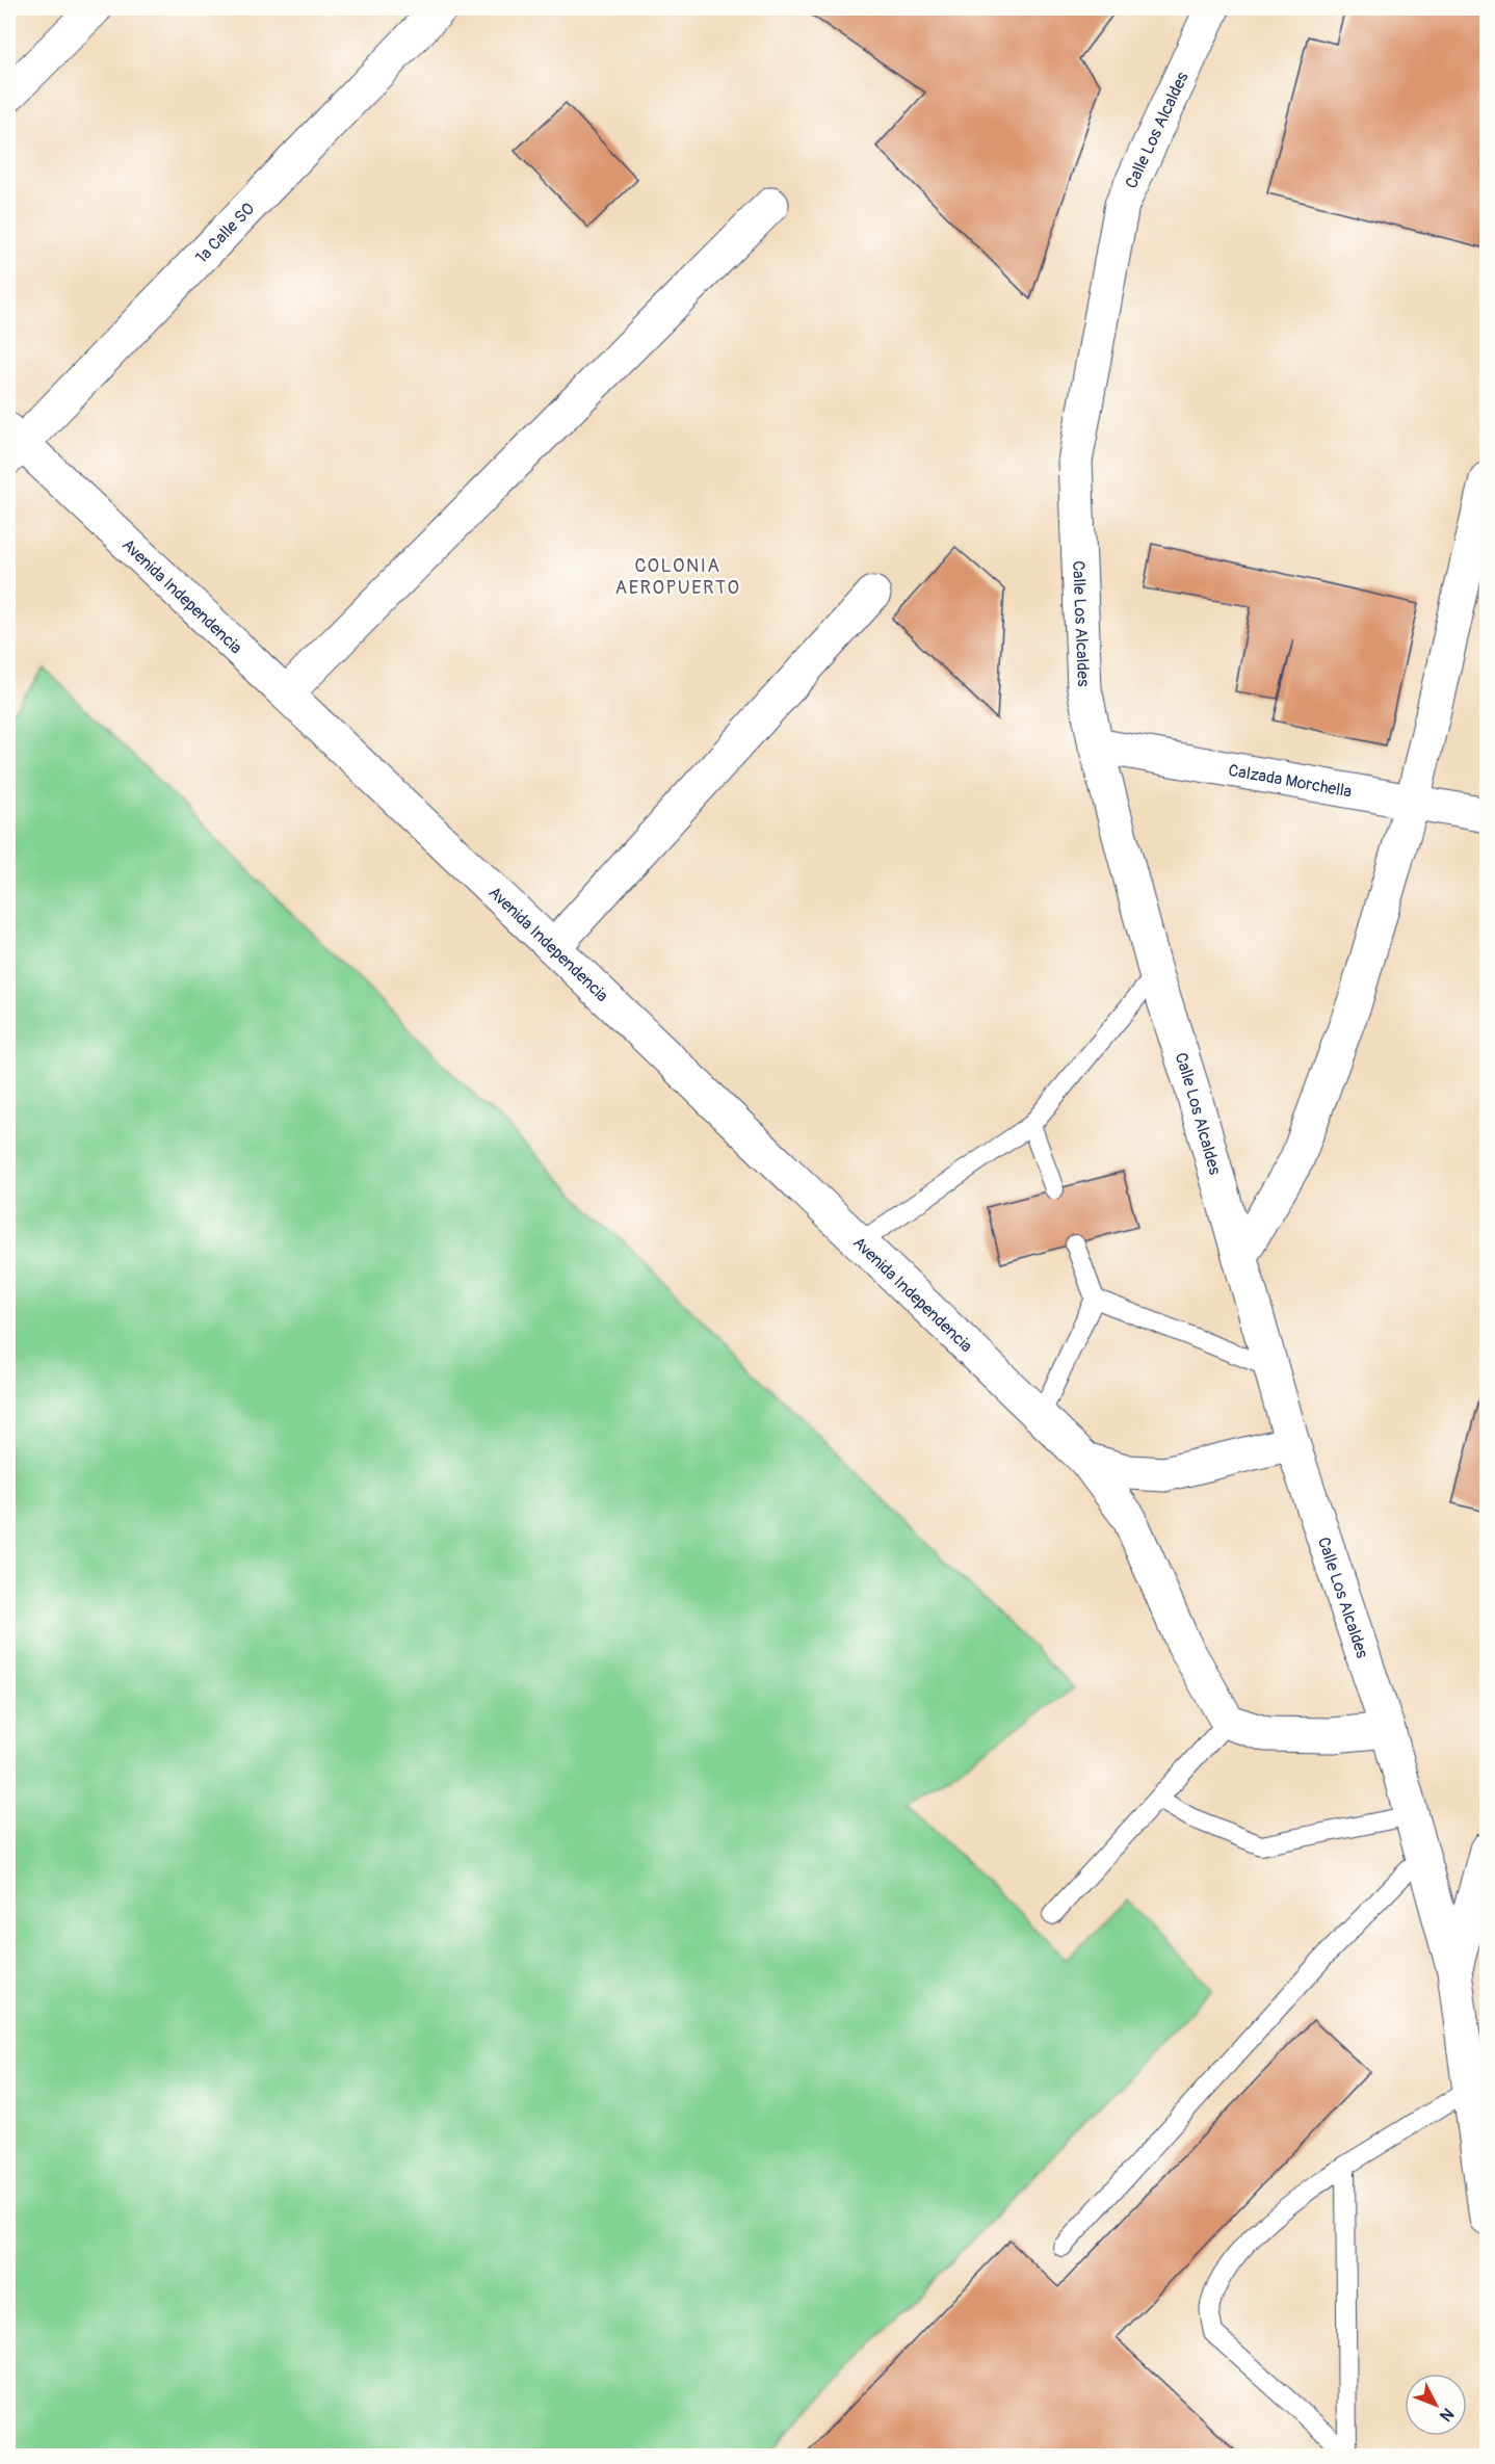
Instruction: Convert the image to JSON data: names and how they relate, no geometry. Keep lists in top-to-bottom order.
{
  "streets": {
    "street": [
      "Calle Los Alcaldes",
      "1a Calle SO",
      "Avenida Independencia",
      "Calzada Morchella"
    ]
  },
  "crossings": [
    ["Calle Los Alcaldes", "Avenida Independencia"],
    ["Calle Los Alcaldes", "Calzada Morchella"],
    ["1a Calle SO", "Avenida Independencia"]
  ],
  "districts": ["COLONIA AEROPUERTO"],
  "north": "bottom right"
}
